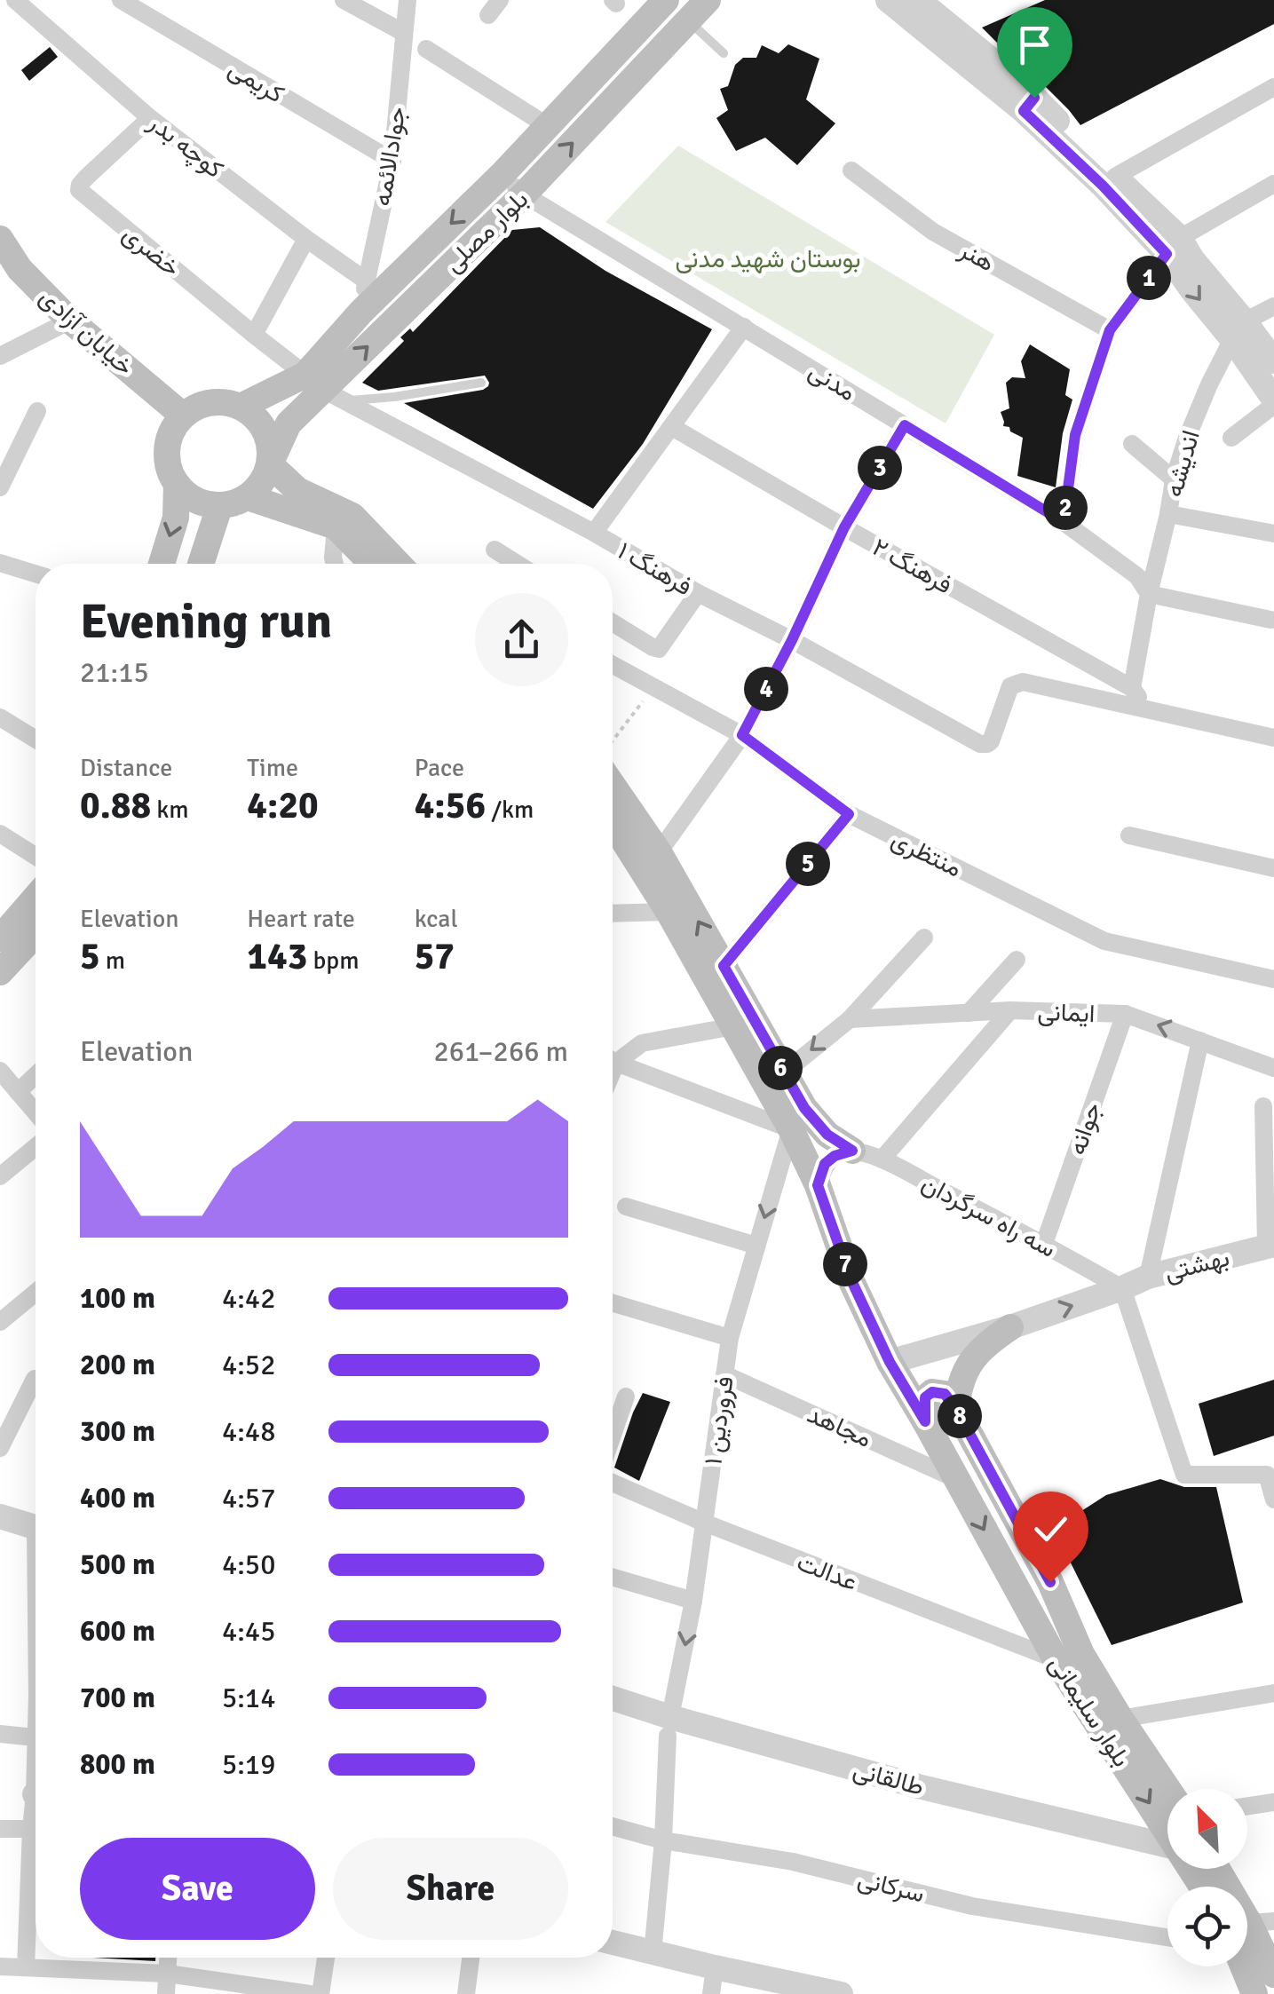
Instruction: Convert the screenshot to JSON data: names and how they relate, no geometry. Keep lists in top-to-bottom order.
{
  "streets": {
    "main road": ["بلوار مصلی", "خیابان آزادی", "بلوار سلیمانی"],
    "street": [
      "کریمی",
      "کوچه بدر",
      "جوادالائمه",
      "خضری",
      "هنر",
      "مدنی",
      "اندیشه",
      "فرهنگ ۲",
      "فرهنگ ۱",
      "منتظری",
      "ایمانی",
      "جوانه",
      "سه راه سرگردان",
      "بهشتی",
      "فروردین ۱",
      "مجاهد",
      "عدالت",
      "طالقانی",
      "سرکانی"
    ]
  },
  "crossings": [
    ["کریمی", "جوادالائمه"],
    ["کوچه بدر", "جوادالائمه"],
    ["کوچه بدر", "خضری"],
    ["جوادالائمه", "بلوار مصلی"],
    ["بلوار مصلی", "خضری"],
    ["بلوار مصلی", "خیابان آزادی"],
    ["بلوار مصلی", "مدنی"],
    ["بلوار مصلی", "فرهنگ ۱"],
    ["خضری", "فرهنگ ۱"],
    ["مدنی", "اندیشه"],
    ["اندیشه", "فرهنگ ۲"],
    ["فرهنگ ۲", "فرهنگ ۱"],
    ["ایمانی", "جوانه"],
    ["جوانه", "سه راه سرگردان"],
    ["سه راه سرگردان", "بهشتی"],
    ["فروردین ۱", "مجاهد"],
    ["فروردین ۱", "عدالت"],
    ["فروردین ۱", "طالقانی"],
    ["فروردین ۱", "سرکانی"],
    ["مجاهد", "بلوار سلیمانی"],
    ["عدالت", "بلوار سلیمانی"]
  ],
  "parks": ["بوستان شهید مدنی"],
  "north": "top left",
  "page": {
    "pins": [
      "1",
      "3",
      "2",
      "4",
      "5",
      "6",
      "7",
      "8"
    ],
    "heading": ["Evening run", "21:15"],
    "stats": [
      ["Distance", "0.88 km"],
      ["Time", "4:20"],
      ["Pace", "4:56 /km"],
      ["Elevation", "5 m"],
      ["Heart rate", "143 bpm"],
      ["kcal", "57"]
    ],
    "chart": ["Elevation", "261–266 m"],
    "list": [
      {
        "name": "100 m",
        "note": "4:42"
      },
      {
        "name": "200 m",
        "note": "4:52"
      },
      {
        "name": "300 m",
        "note": "4:48"
      },
      {
        "name": "400 m",
        "note": "4:57"
      },
      {
        "name": "500 m",
        "note": "4:50"
      },
      {
        "name": "600 m",
        "note": "4:45"
      },
      {
        "name": "700 m",
        "note": "5:14"
      },
      {
        "name": "800 m",
        "note": "5:19"
      }
    ],
    "buttons": ["Save", "Share"]
  }
}
